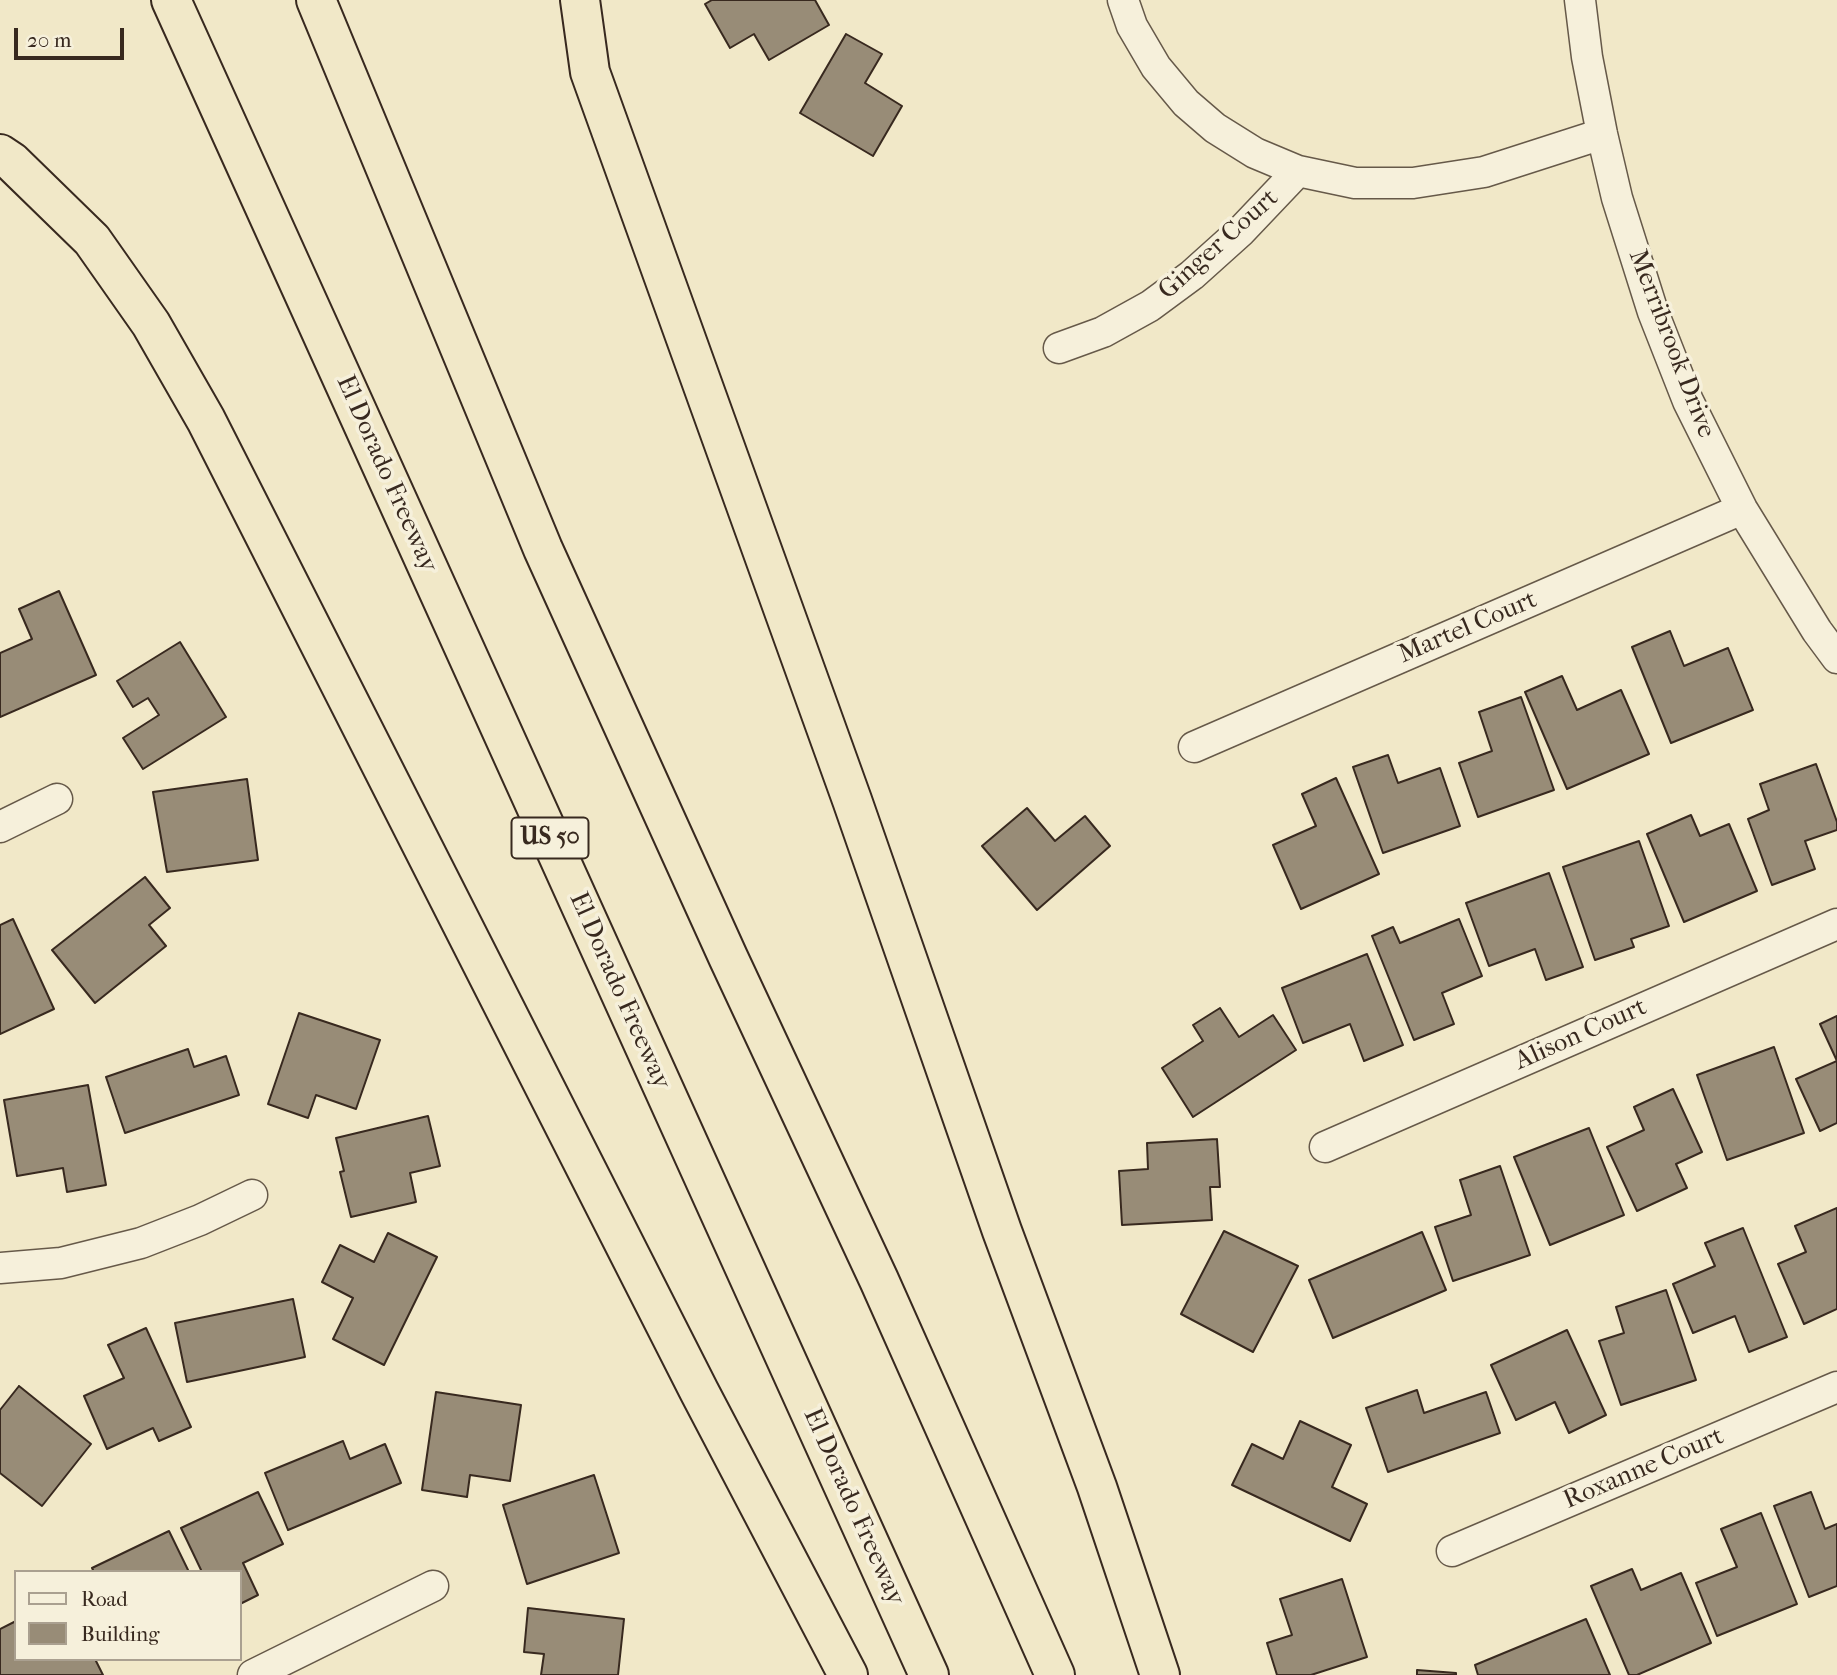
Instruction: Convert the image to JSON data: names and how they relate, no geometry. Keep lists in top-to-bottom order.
{
  "streets": {
    "highway": ["El Dorado Freeway", "US 50"],
    "street": [
      "Ginger Court",
      "Merribrook Drive",
      "Martel Court",
      "Alison Court",
      "Roxanne Court"
    ]
  },
  "crossings": [
    ["Merribrook Drive", "Martel Court"]
  ],
  "legend": ["Road", "Building"],
  "scale_bar": "20 m"
}
